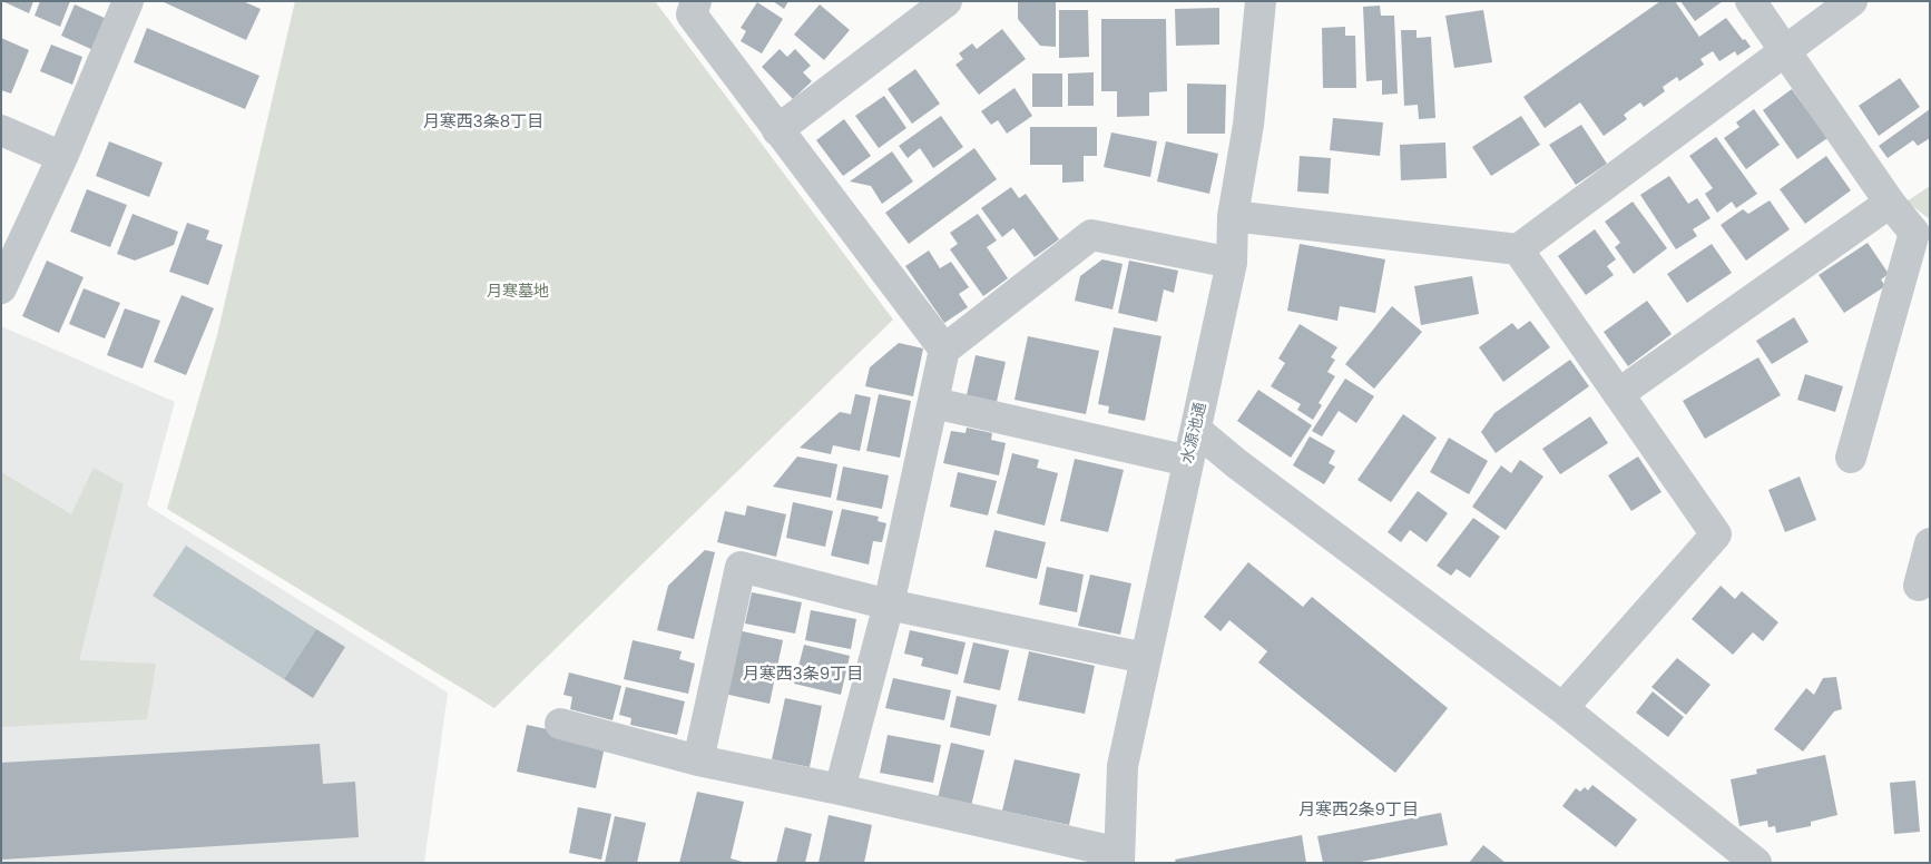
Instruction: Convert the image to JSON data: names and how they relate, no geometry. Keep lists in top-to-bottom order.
{
  "streets": {
    "street": ["水源池通"]
  },
  "districts": ["月寒西3条8丁目", "月寒西3条9丁目", "月寒西2条9丁目"],
  "parks": ["月寒墓地"]
}
